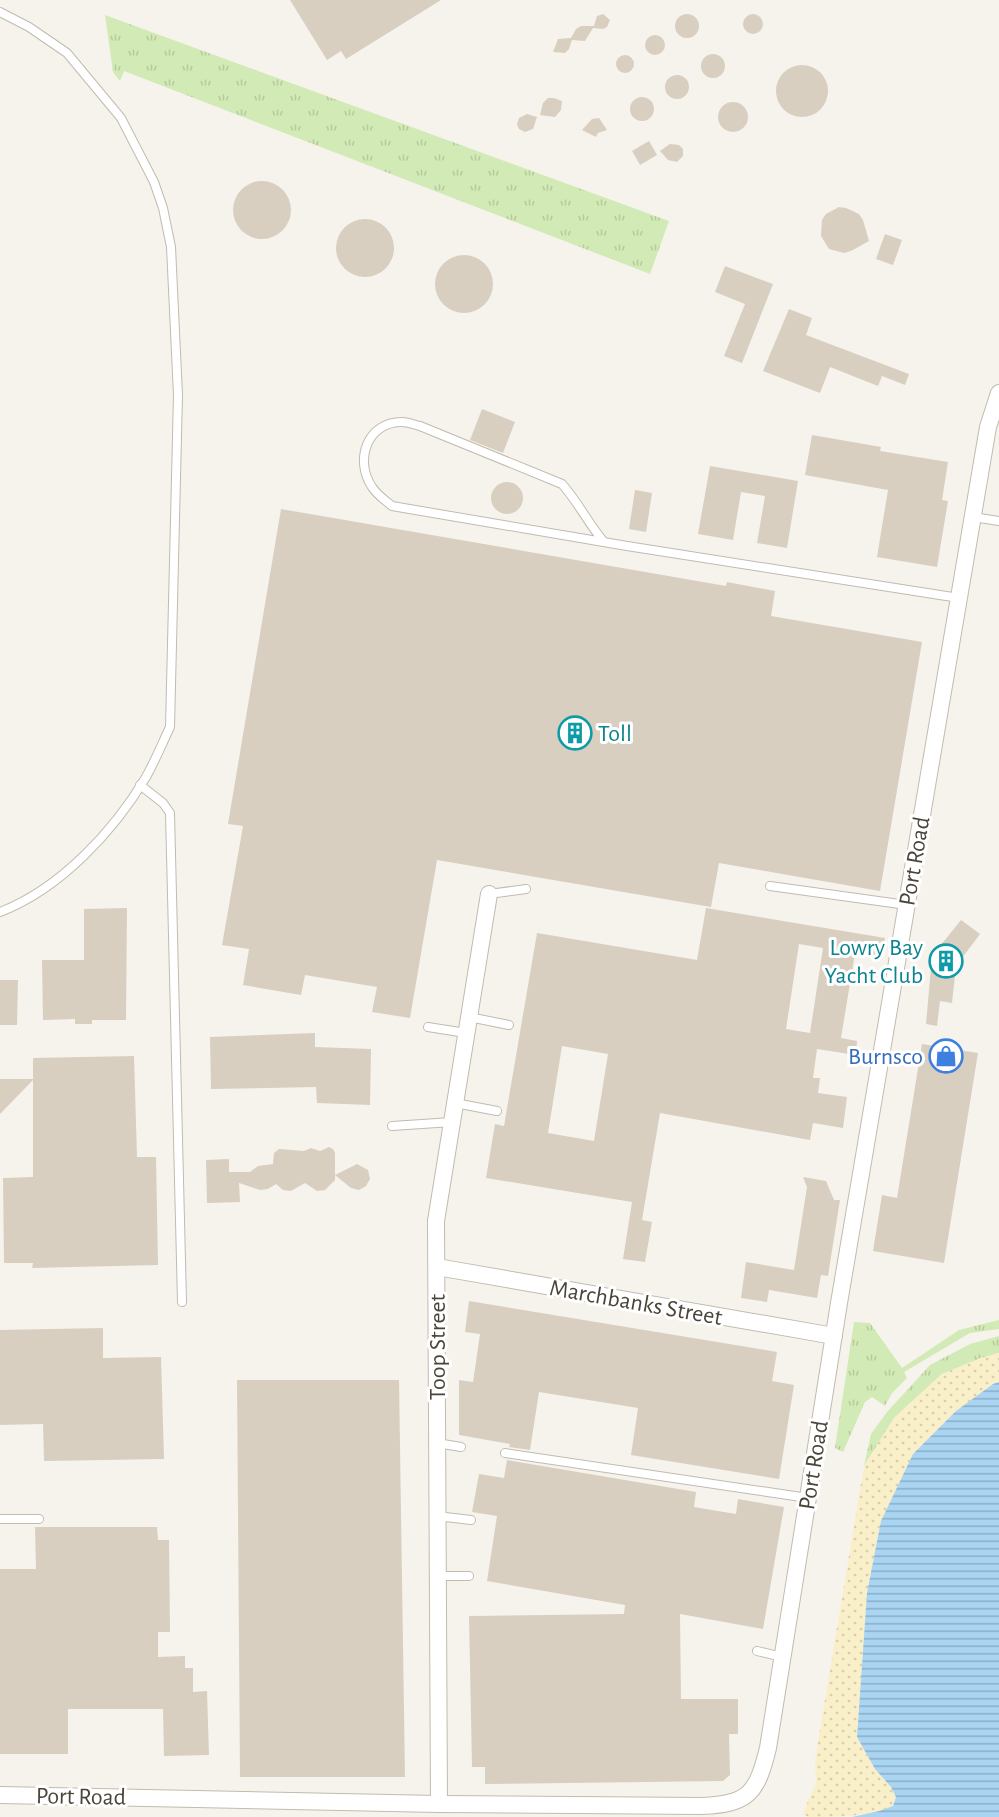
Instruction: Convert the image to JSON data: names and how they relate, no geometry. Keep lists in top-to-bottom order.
{
  "streets": {
    "street": ["Port Road", "Marchbanks Street", "Toop Street"]
  },
  "crossings": [
    ["Port Road", "Marchbanks Street"],
    ["Port Road", "Toop Street"],
    ["Marchbanks Street", "Toop Street"]
  ],
  "places": {
    "building": ["Toll", "Lowry Bay Yacht Club"],
    "shop": ["Burnsco"]
  }
}
